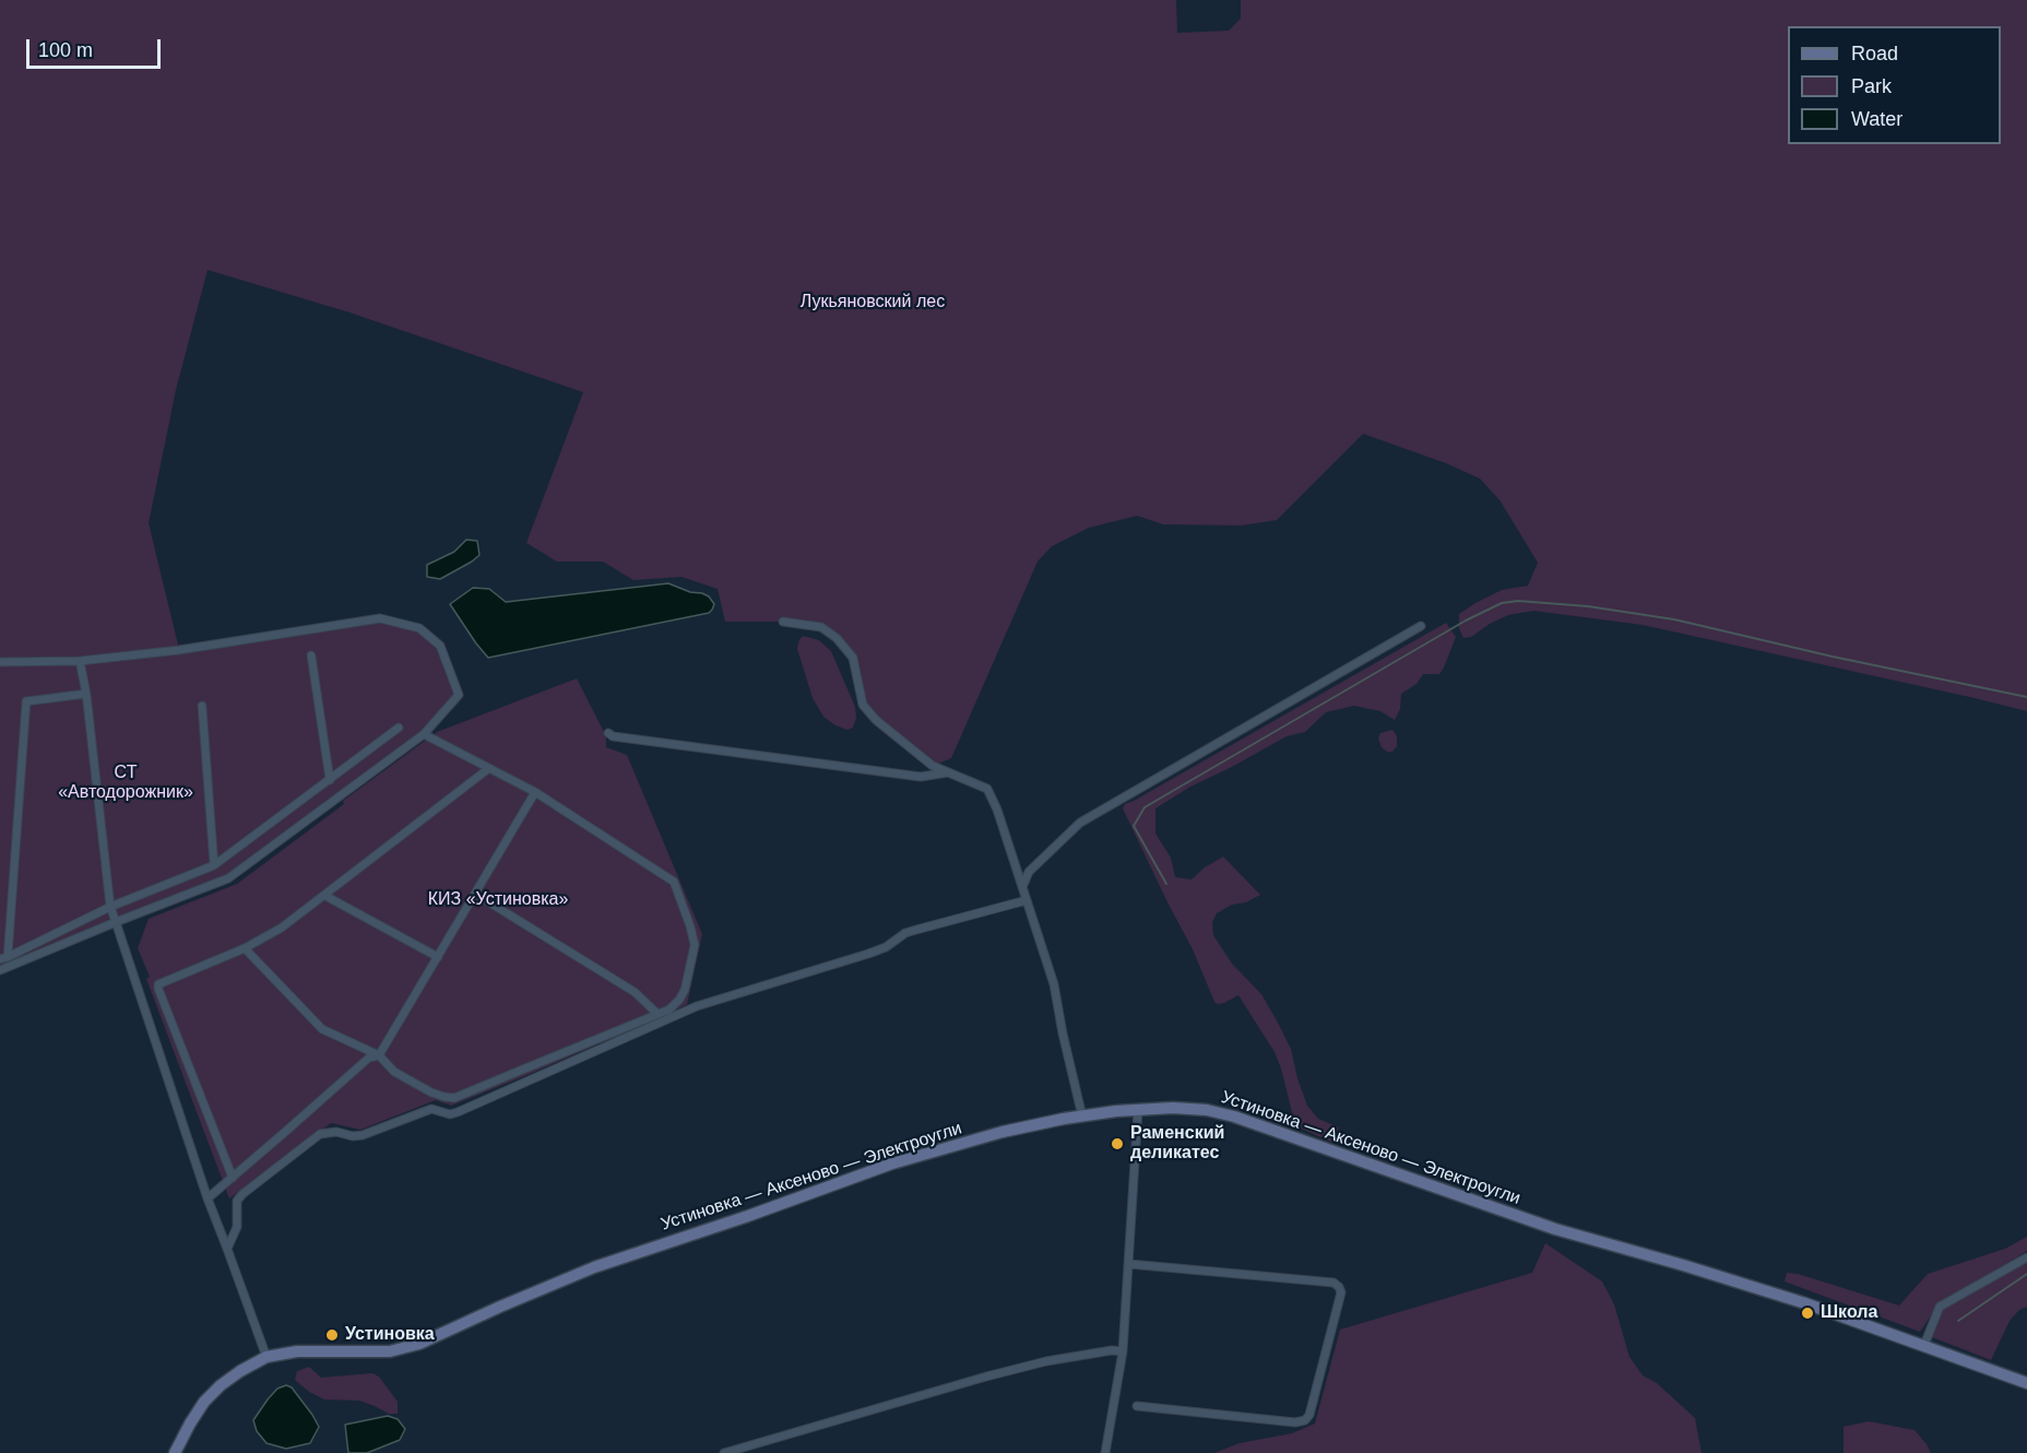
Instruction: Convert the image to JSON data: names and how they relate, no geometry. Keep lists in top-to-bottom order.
{
  "streets": {
    "main road": ["Устиновка — Аксеново — Электроугли"]
  },
  "parks": ["Лукьяновский лес", "СТ «Автодорожник»", "КИЗ «Устиновка»"],
  "places": ["Раменский деликатес", "Школа", "Устиновка"],
  "legend": ["Road", "Park", "Water"],
  "scale_bar": "100 m"
}
